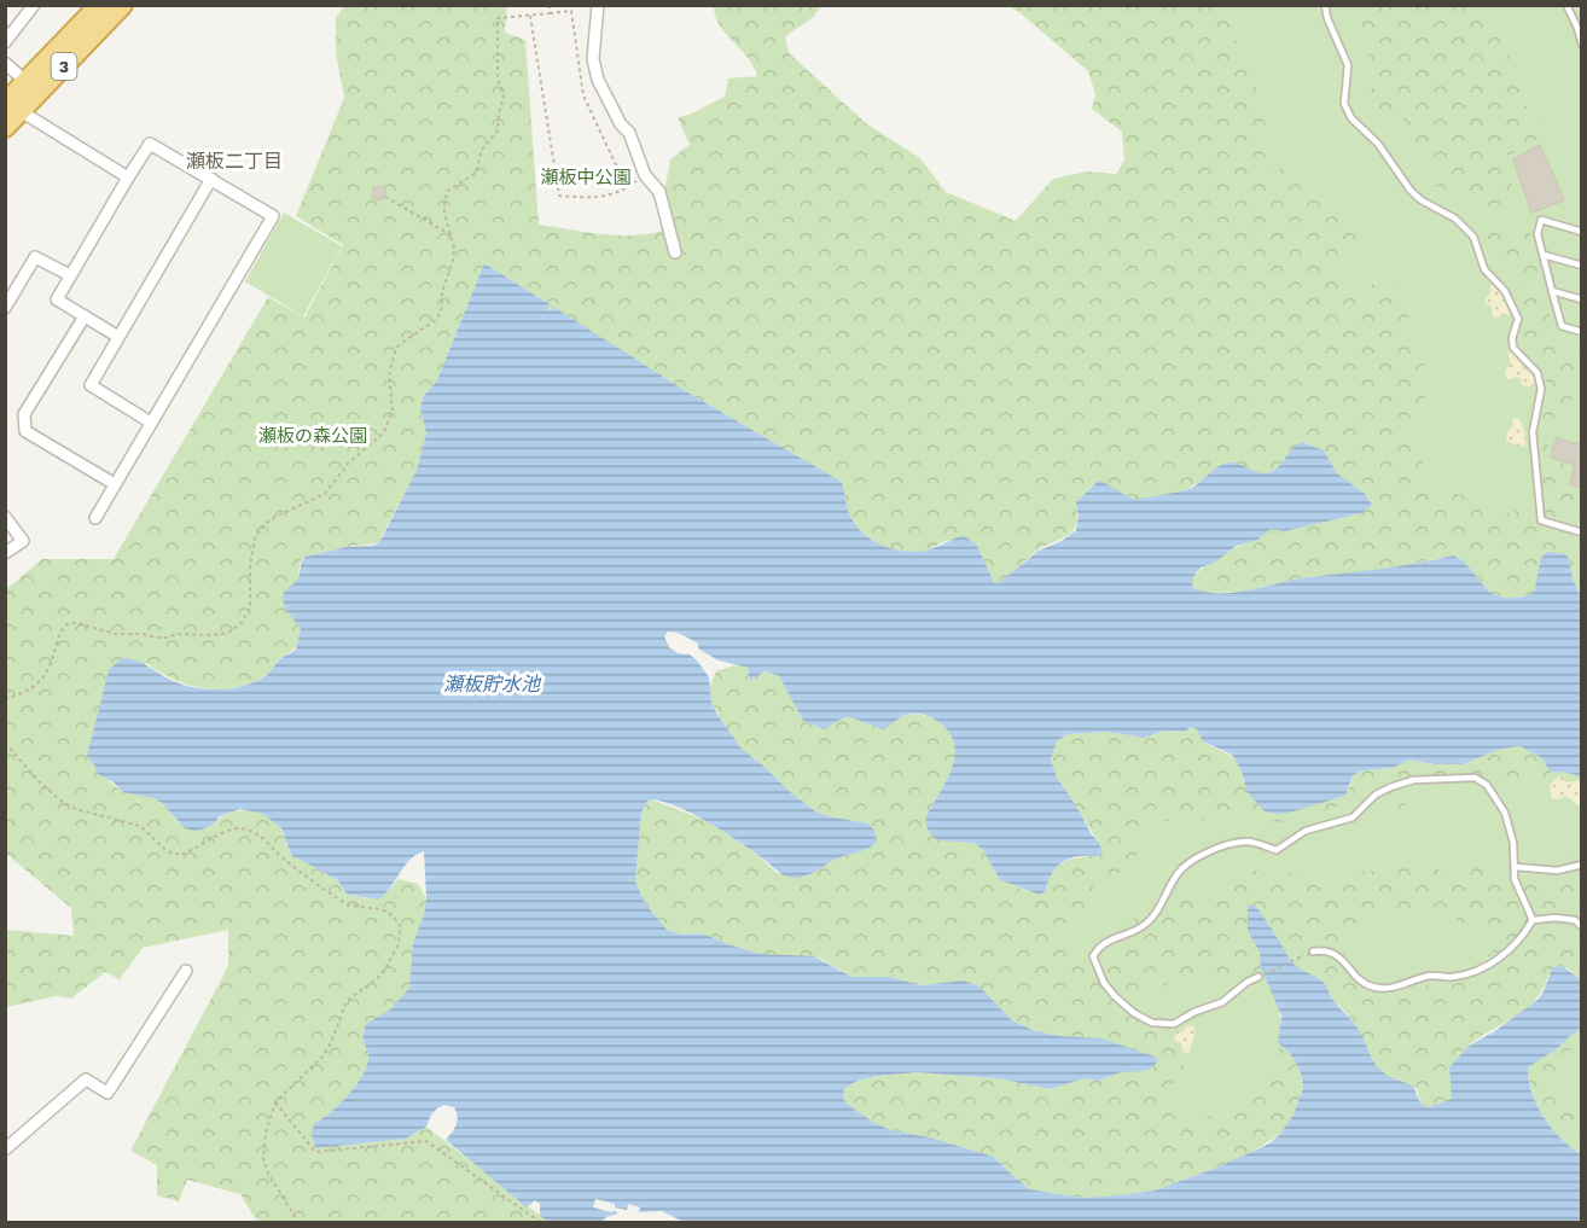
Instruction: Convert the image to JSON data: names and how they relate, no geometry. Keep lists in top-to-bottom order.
{
  "streets": {
    "highway": ["3"]
  },
  "districts": ["瀬板二丁目"],
  "water": ["瀬板貯水池"],
  "parks": ["瀬板中公園", "瀬板の森公園"]
}
